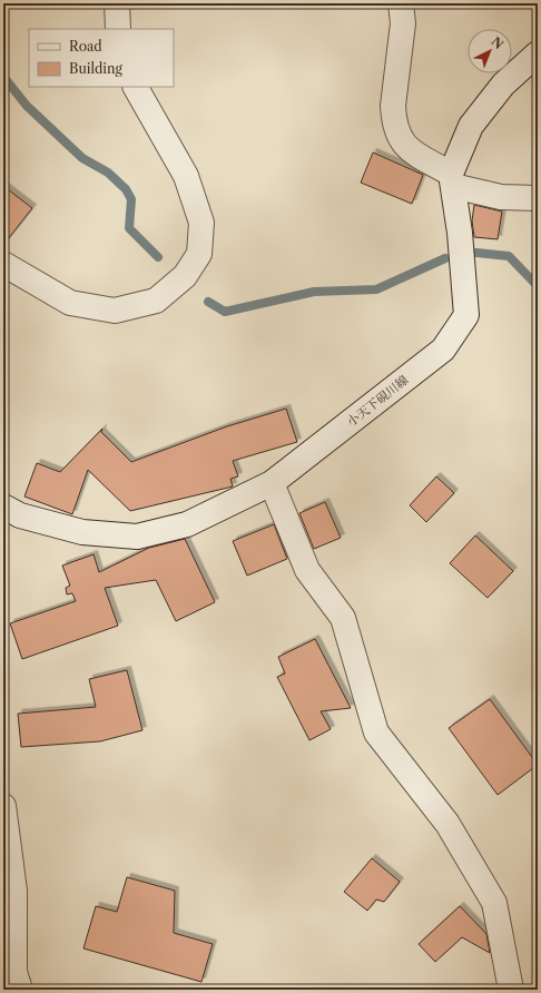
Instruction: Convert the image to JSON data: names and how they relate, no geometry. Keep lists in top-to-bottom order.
{
  "streets": {
    "street": ["小天下硯川線"]
  },
  "legend": ["Road", "Building"],
  "north": "top right"
}
